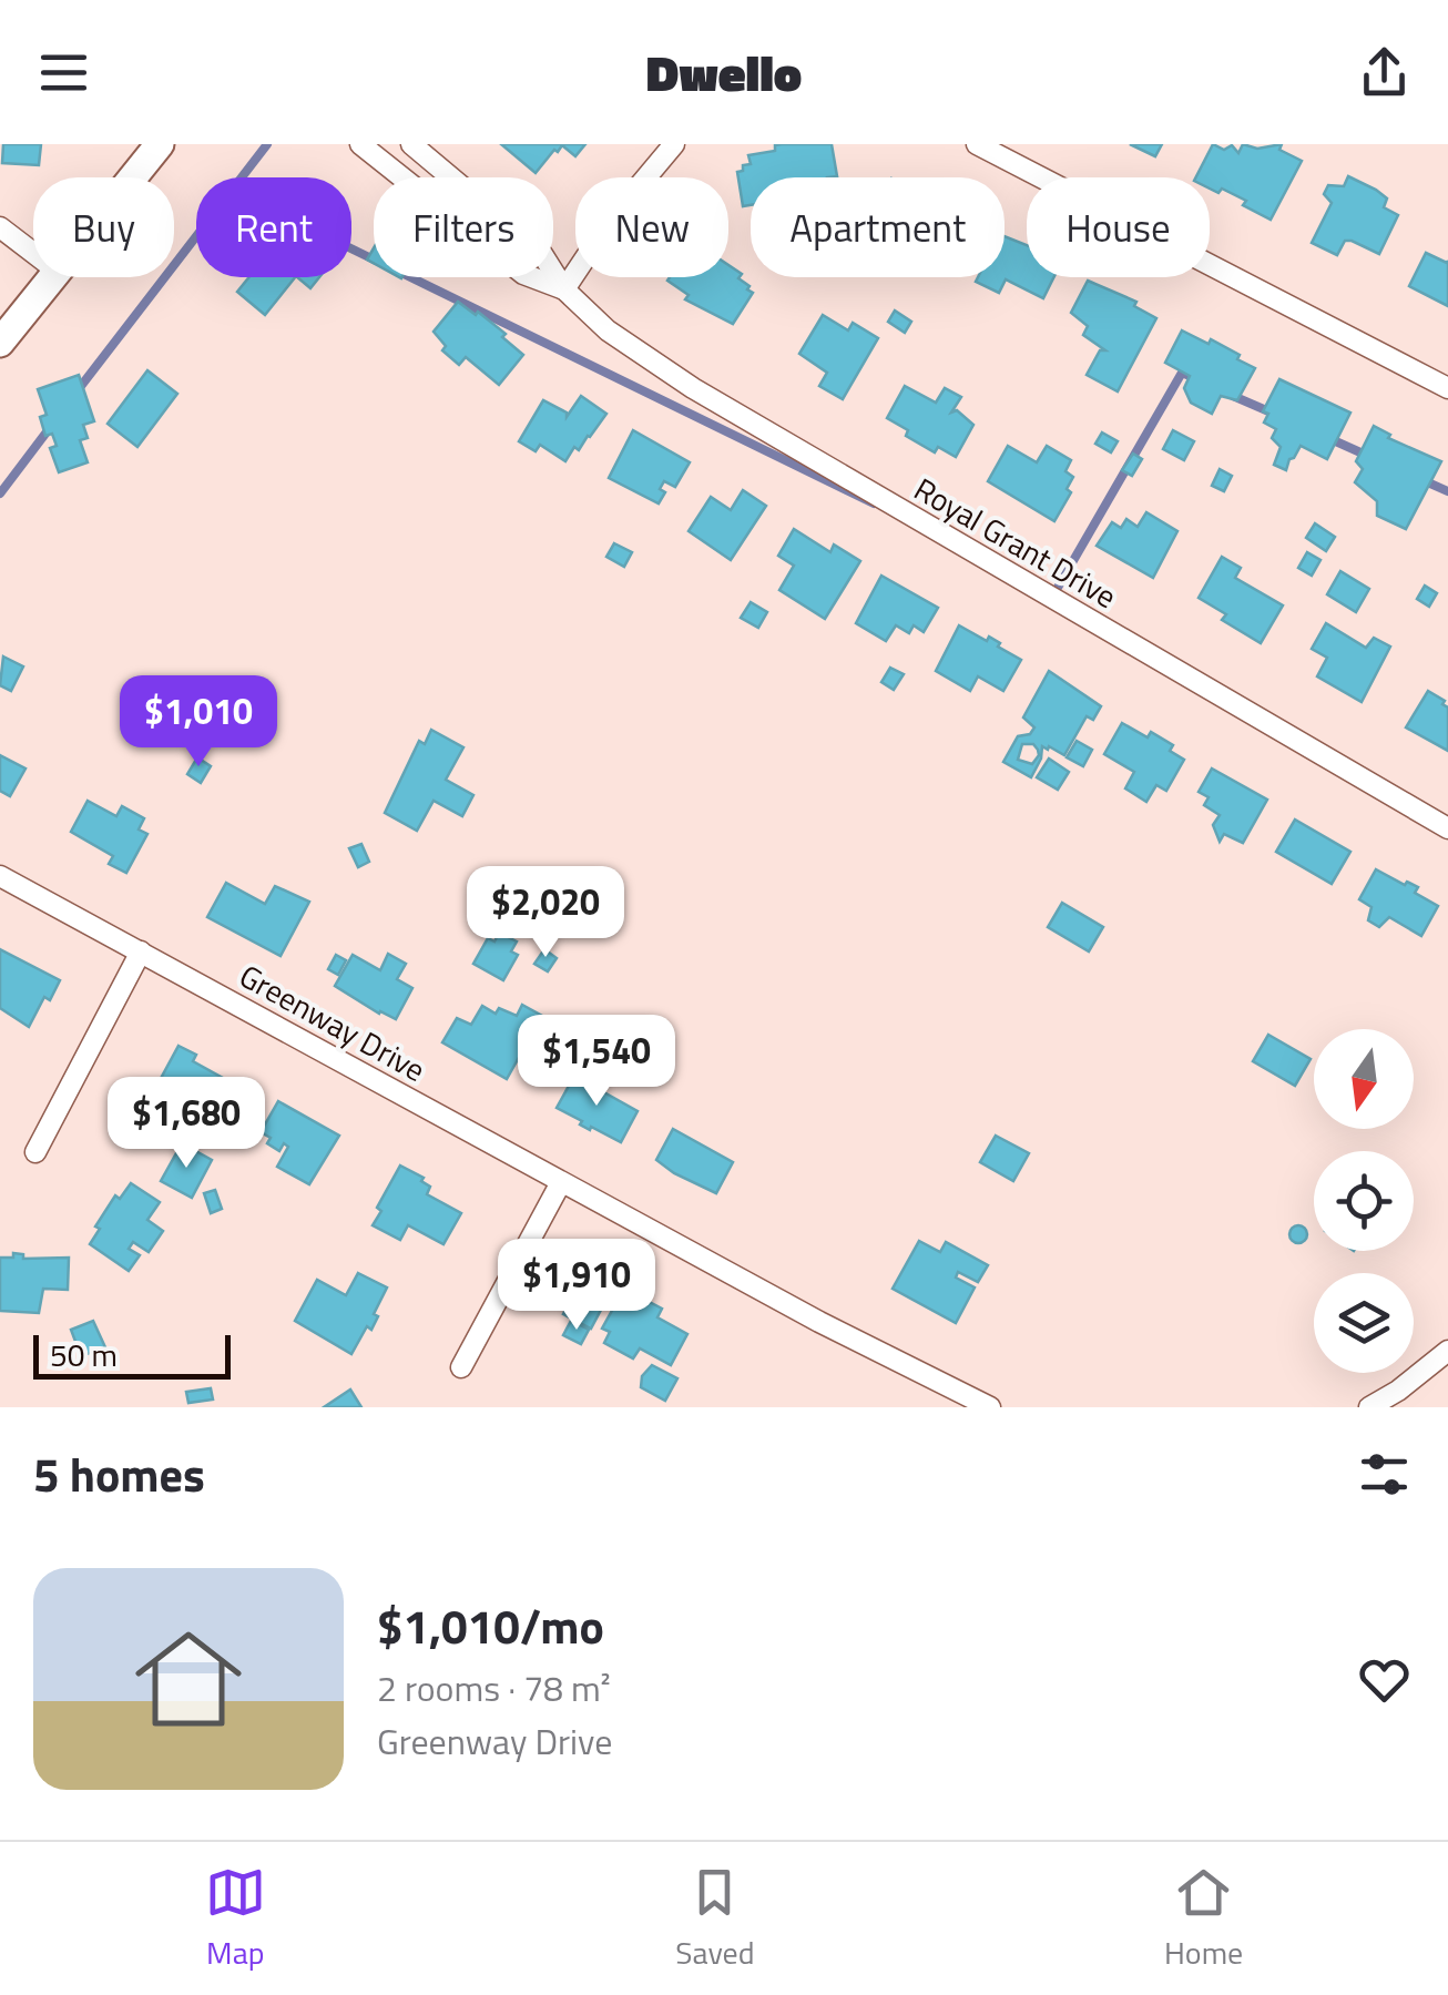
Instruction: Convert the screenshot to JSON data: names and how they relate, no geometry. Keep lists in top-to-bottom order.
{
  "streets": {
    "street": ["Royal Grant Drive", "Greenway Drive"]
  },
  "scale_bar": "50 m",
  "north": "bottom",
  "page": {
    "header": "Dwello",
    "chip": [
      "Buy",
      "Rent",
      "Filters",
      "New",
      "Apartment",
      "House"
    ],
    "price": [
      "$1,010",
      "$2,020",
      "$1,540",
      "$1,680",
      "$1,910"
    ],
    "scale": "50 m",
    "heading": "5 homes",
    "list": [
      {
        "name": "$1,010/mo",
        "note": "2 rooms · 78 m² · Greenway Drive"
      }
    ],
    "tabs": ["Map", "Saved", "Home"]
  }
}
